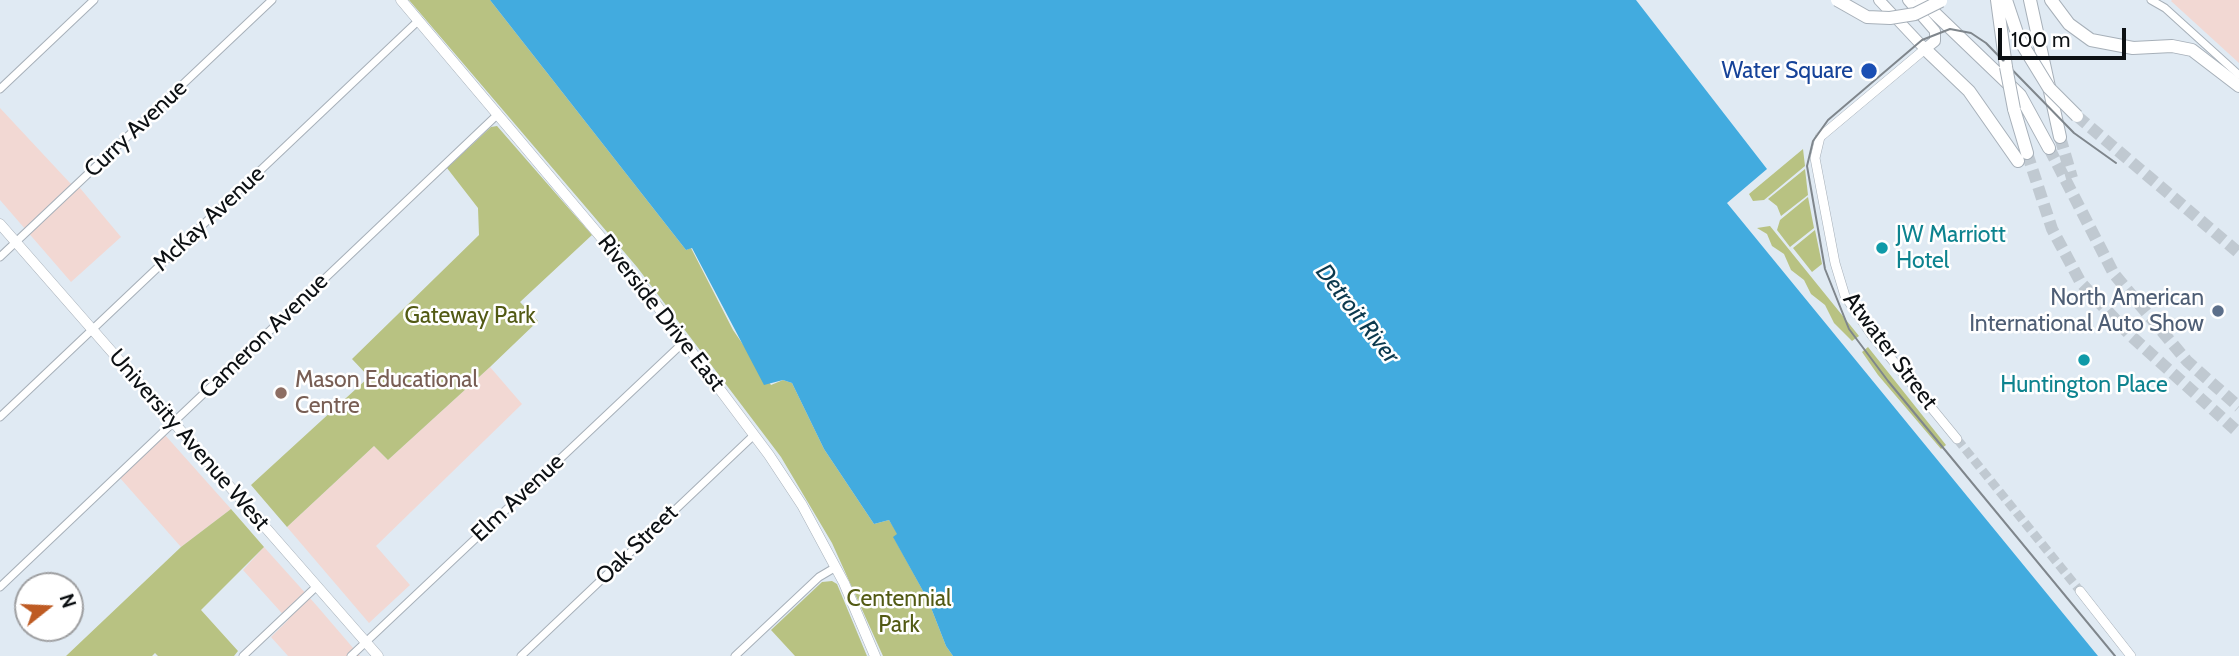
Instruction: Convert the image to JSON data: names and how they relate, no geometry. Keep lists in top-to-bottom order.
{
  "streets": {
    "main road": ["Riverside Drive East", "University Avenue West"],
    "street": [
      "Curry Avenue",
      "McKay Avenue",
      "Cameron Avenue",
      "Atwater Street",
      "Elm Avenue",
      "Oak Street"
    ]
  },
  "crossings": [
    ["Curry Avenue", "University Avenue West"],
    ["McKay Avenue", "Riverside Drive East"],
    ["McKay Avenue", "University Avenue West"],
    ["Riverside Drive East", "Cameron Avenue"],
    ["Riverside Drive East", "Elm Avenue"],
    ["Riverside Drive East", "Oak Street"],
    ["Cameron Avenue", "University Avenue West"],
    ["University Avenue West", "Elm Avenue"]
  ],
  "water": ["Detroit River"],
  "parks": ["Gateway Park", "Centennial Park"],
  "places": [
    "Water Square",
    "JW Marriott Hotel",
    "North American International Auto Show",
    "Huntington Place",
    "Mason Educational Centre"
  ],
  "scale_bar": "100 m",
  "north": "right"
}
